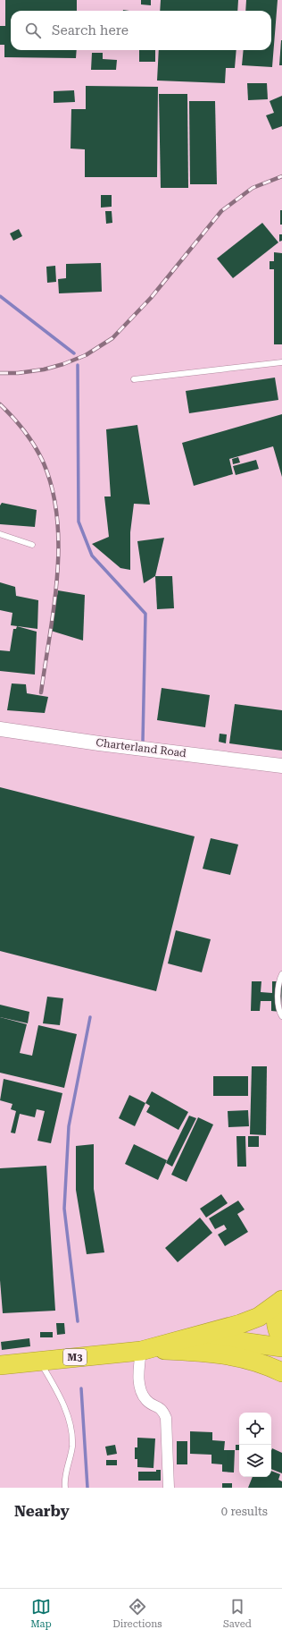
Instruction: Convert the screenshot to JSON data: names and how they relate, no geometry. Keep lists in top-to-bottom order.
{
  "streets": {
    "highway": ["M3"],
    "street": ["Charterland Road"]
  },
  "page": {
    "search": "Search here",
    "heading": ["Nearby", "0 results"],
    "nav": ["Map", "Directions", "Saved"]
  }
}
